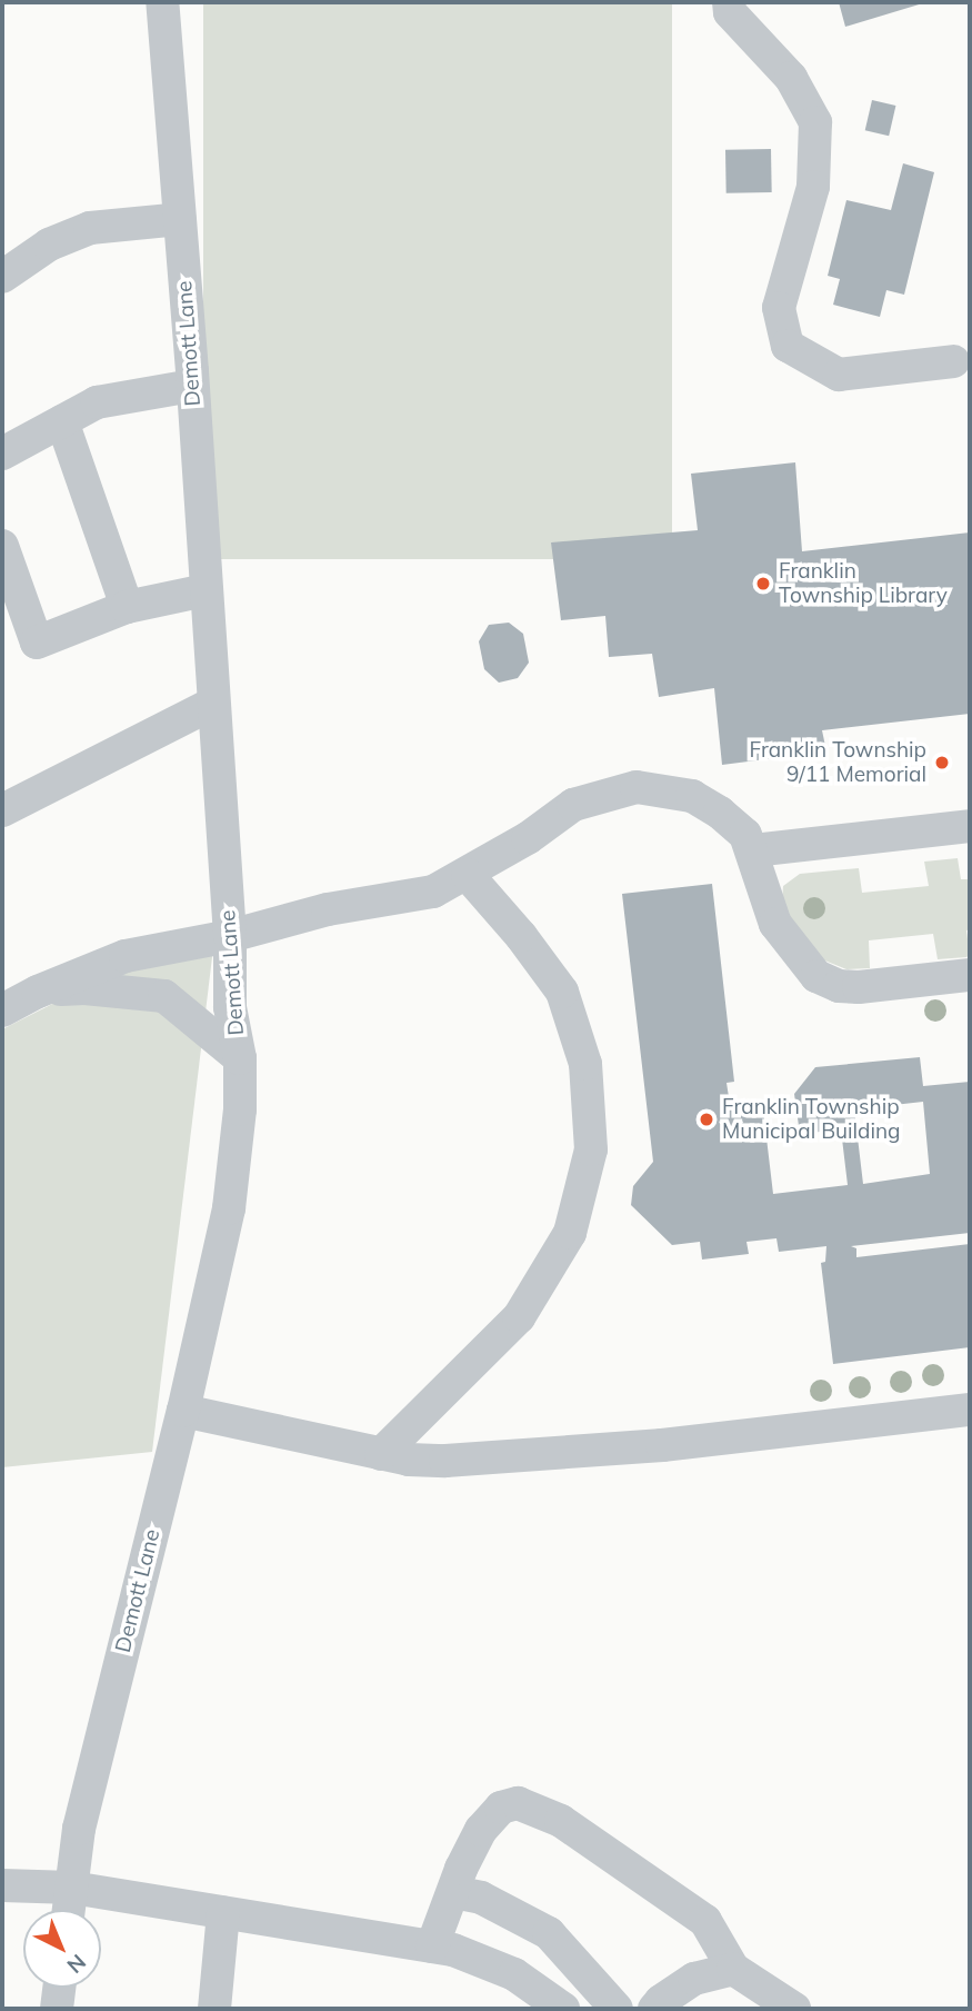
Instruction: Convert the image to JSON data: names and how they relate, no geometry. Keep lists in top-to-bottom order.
{
  "streets": {
    "street": ["Demott Lane"]
  },
  "places": ["Franklin Township Library", "Franklin Township 9/11 Memorial", "Franklin Township Municipal Building"],
  "north": "bottom right"
}
